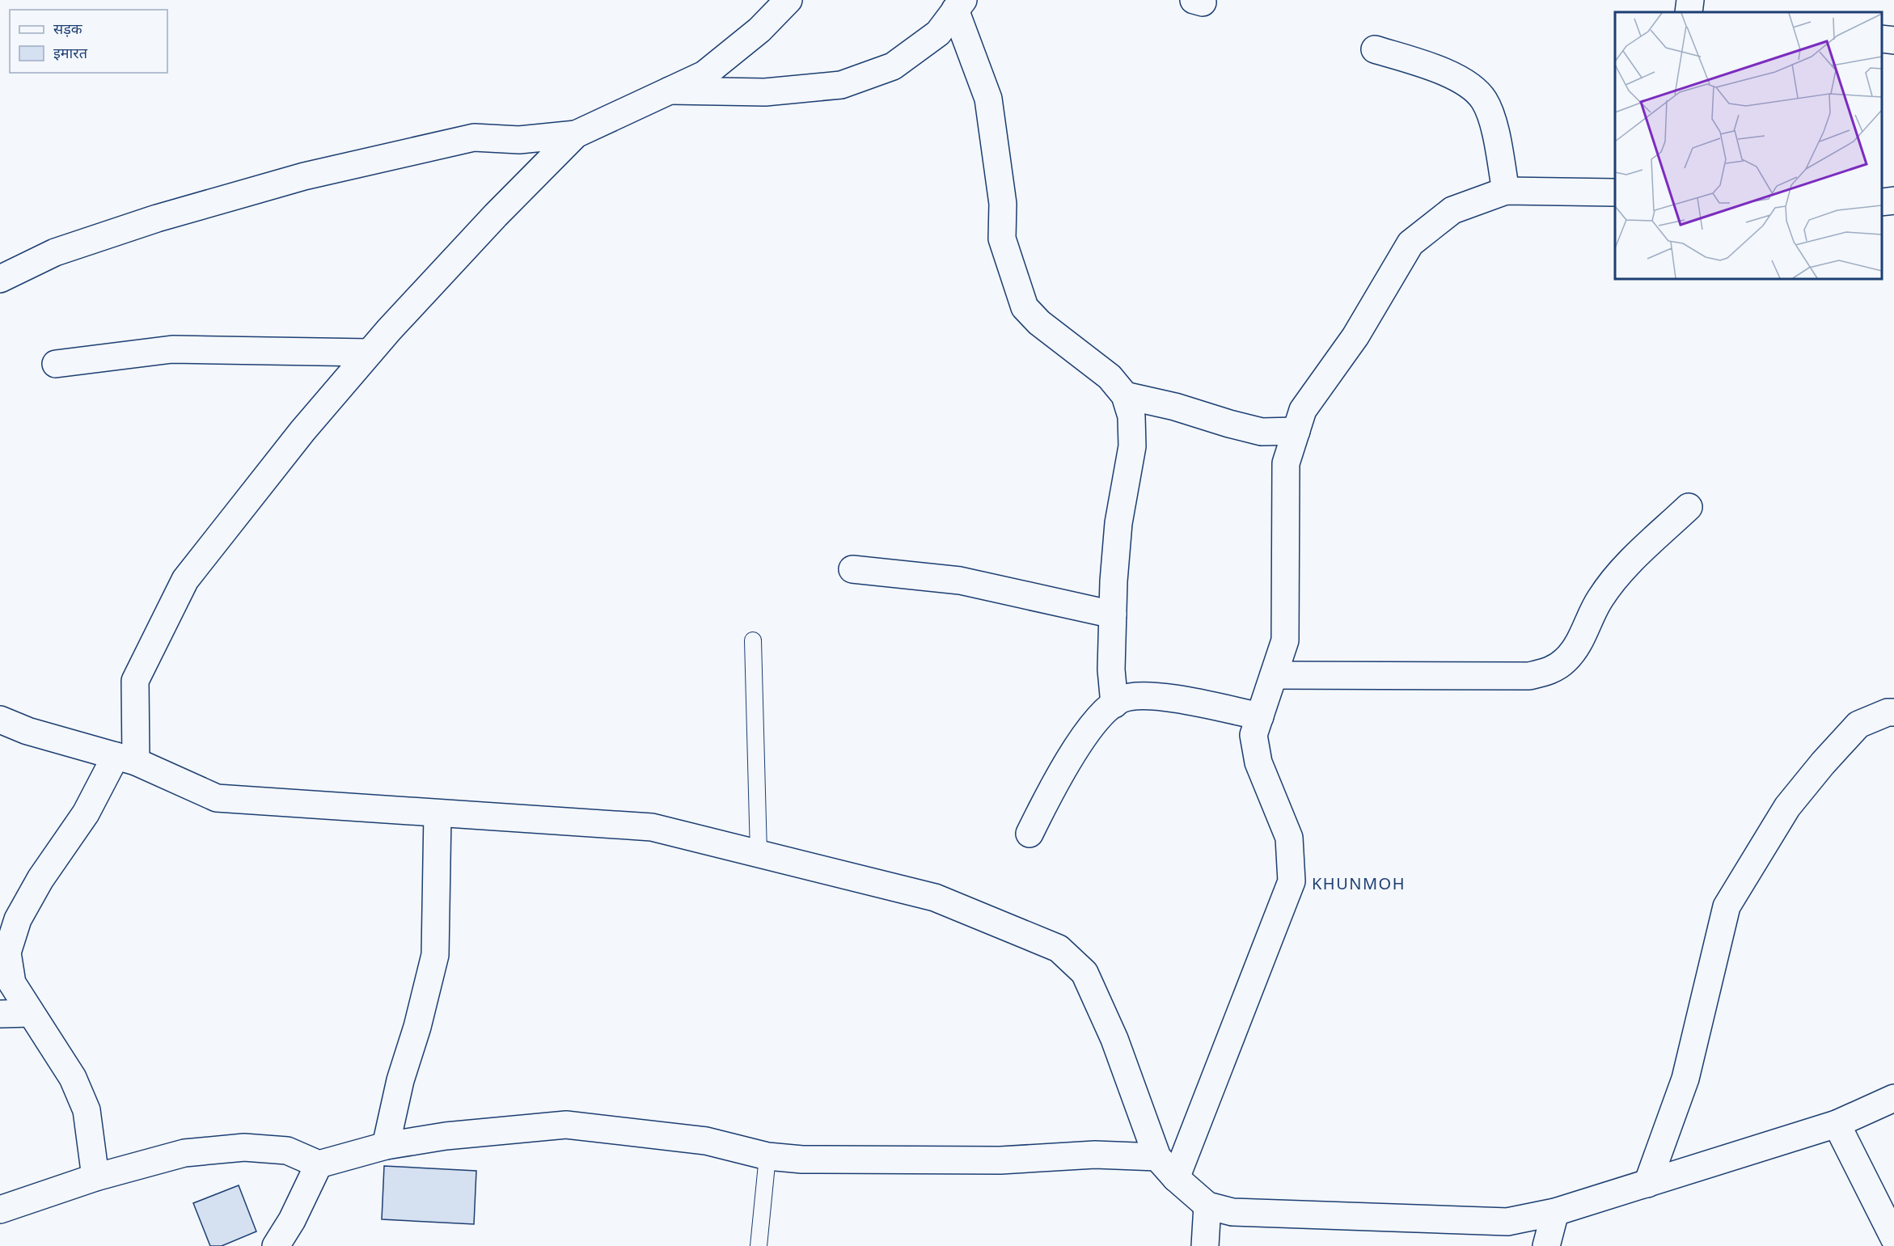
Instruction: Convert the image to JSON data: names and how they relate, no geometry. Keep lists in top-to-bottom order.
{
  "districts": ["KHUNMOH"],
  "legend": ["सड़क", "इमारत"]
}
